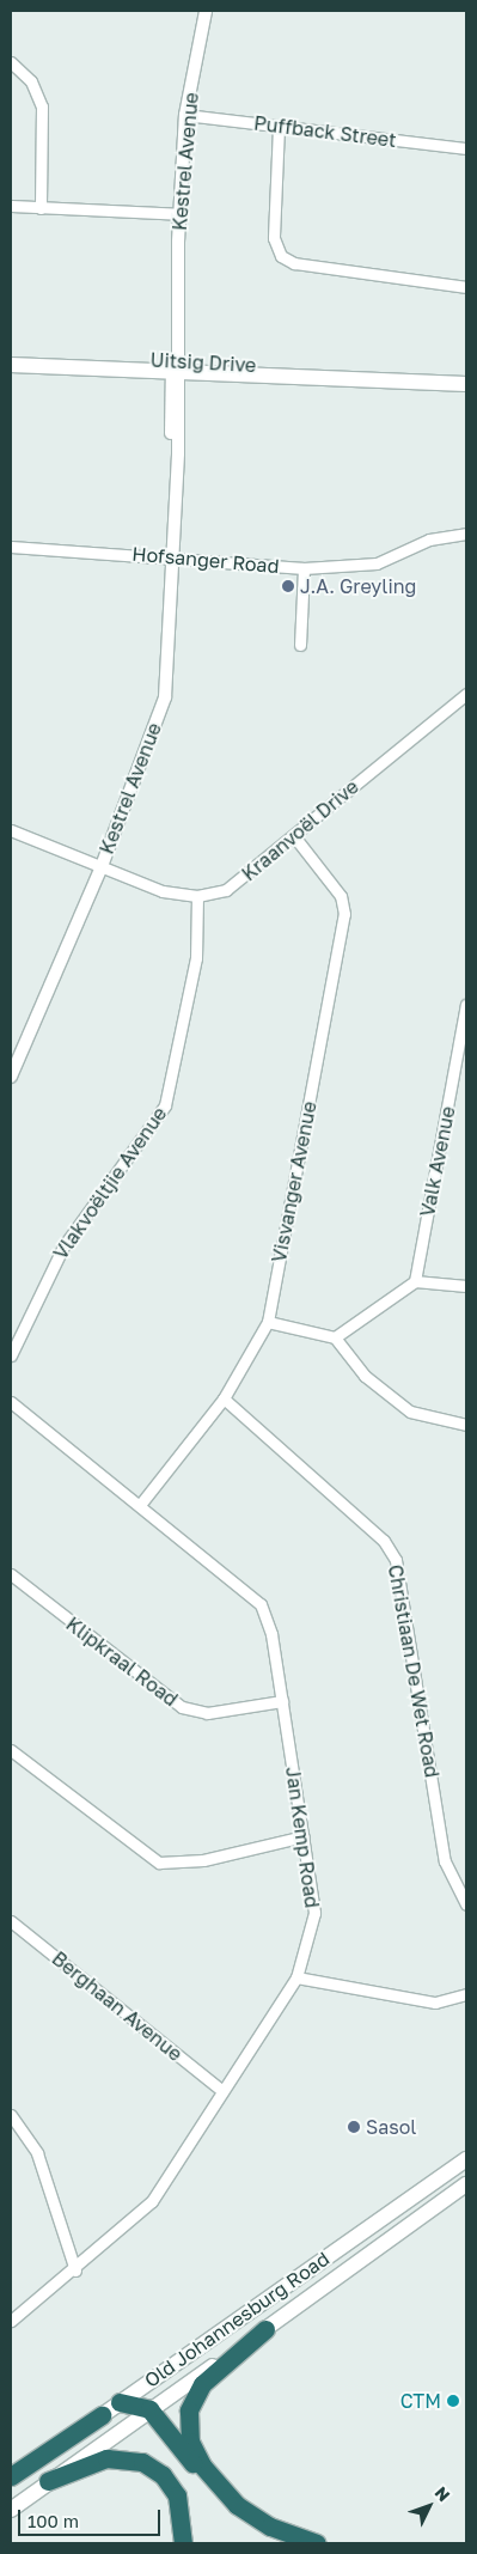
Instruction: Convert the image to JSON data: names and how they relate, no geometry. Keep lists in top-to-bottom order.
{
  "streets": {
    "main road": ["Uitsig Drive", "Old Johannesburg Road"],
    "street": [
      "Puffback Street",
      "Kestrel Avenue",
      "Hofsanger Road",
      "Kraanvoël Drive",
      "Valk Avenue",
      "Visvanger Avenue",
      "Vlakvoëltjie Avenue",
      "Klipkraal Road",
      "Christiaan De Wet Road",
      "Jan Kemp Road",
      "Berghaan Avenue"
    ]
  },
  "crossings": [
    ["Puffback Street", "Kestrel Avenue"],
    ["Kestrel Avenue", "Uitsig Drive"],
    ["Kestrel Avenue", "Hofsanger Road"],
    ["Kestrel Avenue", "Kraanvoël Drive"],
    ["Kraanvoël Drive", "Visvanger Avenue"],
    ["Kraanvoël Drive", "Vlakvoëltjie Avenue"],
    ["Visvanger Avenue", "Christiaan De Wet Road"],
    ["Visvanger Avenue", "Jan Kemp Road"],
    ["Klipkraal Road", "Jan Kemp Road"],
    ["Jan Kemp Road", "Berghaan Avenue"]
  ],
  "places": ["J.A. Greyling", "Sasol", "CTM"],
  "scale_bar": "100 m",
  "north": "top right"
}
